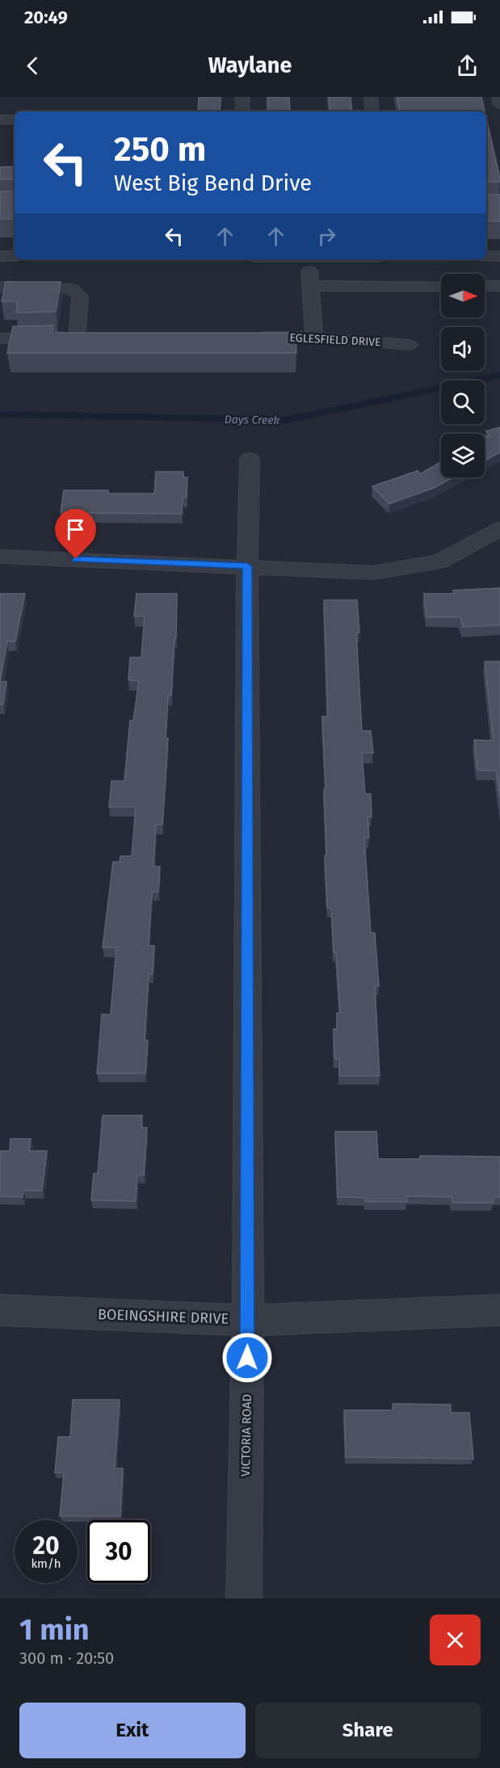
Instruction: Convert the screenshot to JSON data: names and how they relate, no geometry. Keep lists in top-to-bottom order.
{
  "streets": {
    "street": ["EGLESFIELD DRIVE", "BOEINGSHIRE DRIVE", "VICTORIA ROAD"]
  },
  "crossings": [
    ["BOEINGSHIRE DRIVE", "VICTORIA ROAD"]
  ],
  "water": ["Days Creek"],
  "north": "right",
  "page": {
    "status": "20:49",
    "header": "Waylane",
    "turn": ["250 m", "West Big Bend Drive"],
    "speed": "20 km/h",
    "limit": "30",
    "heading": ["1 min", "300 m · 20:50"],
    "buttons": ["Exit", "Share"]
  }
}
